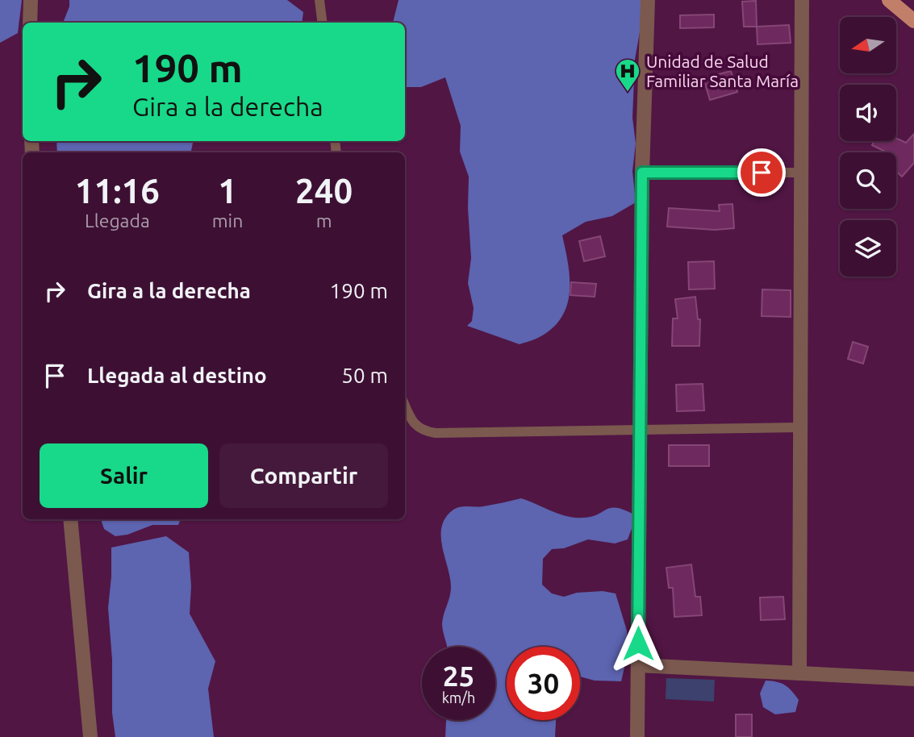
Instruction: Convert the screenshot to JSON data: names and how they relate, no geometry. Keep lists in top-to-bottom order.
{
  "places": {
    "hospital": ["Unidad de Salud Familiar Santa María"]
  },
  "north": "left",
  "page": {
    "turn": ["190 m", "Gira a la derecha"],
    "eta": [
      "11:16",
      "Llegada",
      "1",
      "min",
      "240",
      "m"
    ],
    "list": [
      {
        "name": "Gira a la derecha",
        "value": "190 m"
      },
      {
        "name": "Llegada al destino",
        "value": "50 m"
      }
    ],
    "buttons": ["Salir", "Compartir"],
    "speed": "25 km/h",
    "limit": "30"
  }
}
